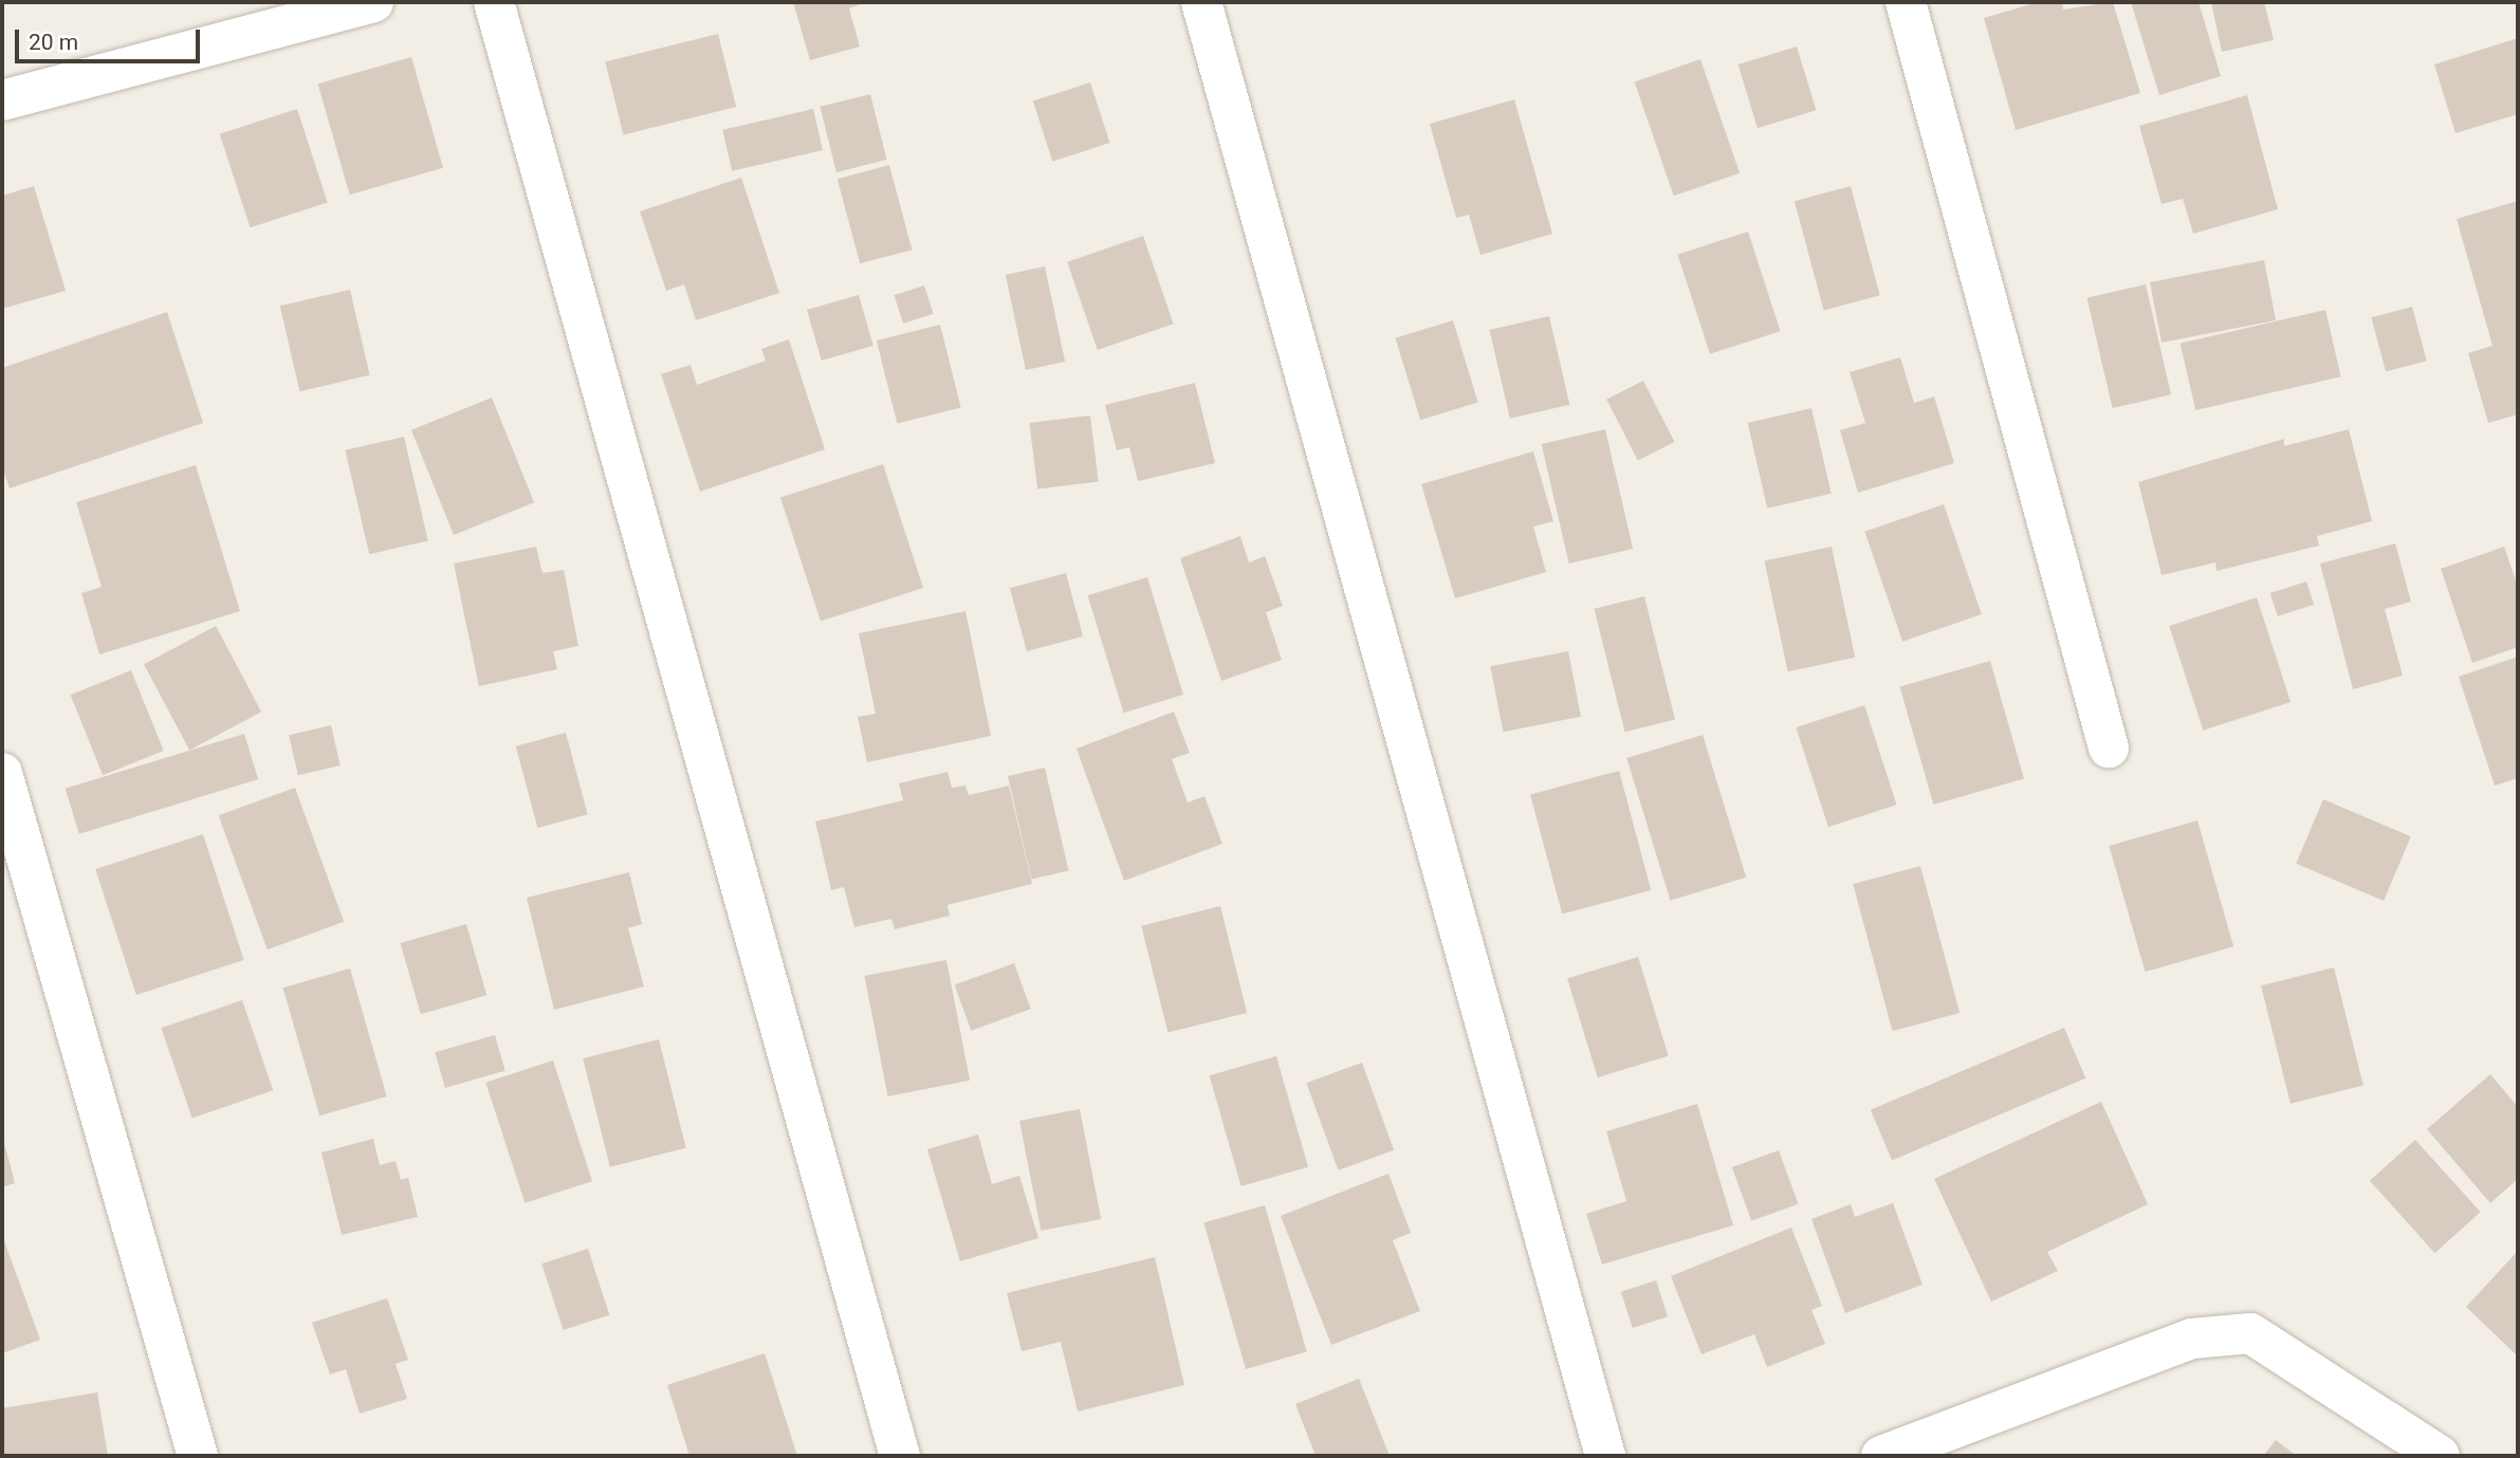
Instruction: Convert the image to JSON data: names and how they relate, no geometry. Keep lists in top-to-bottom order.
{
  "scale_bar": "20 m"
}
